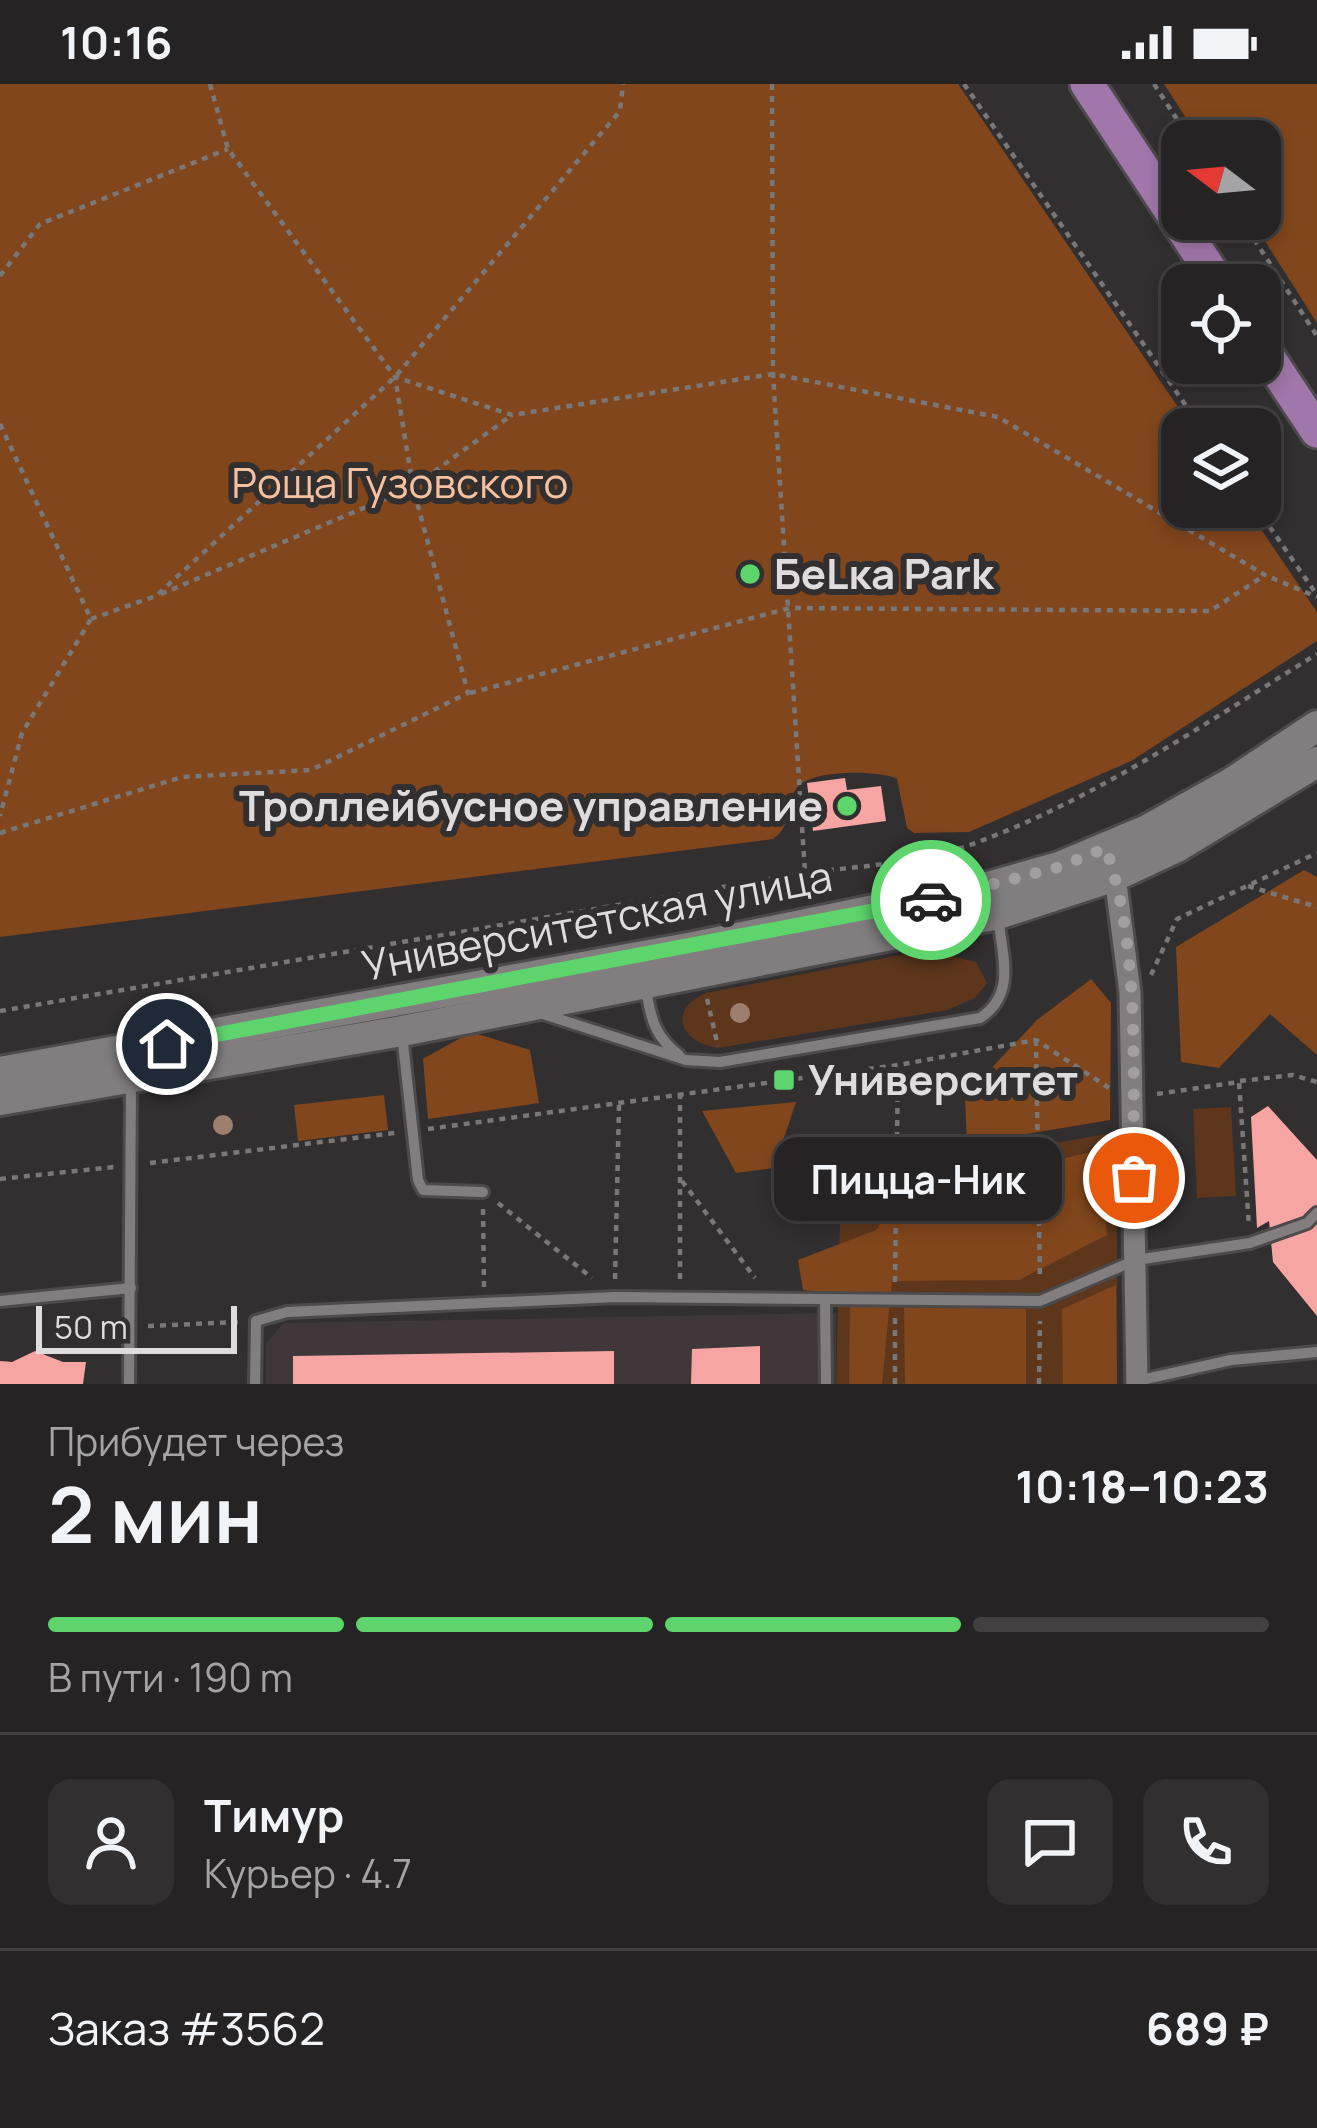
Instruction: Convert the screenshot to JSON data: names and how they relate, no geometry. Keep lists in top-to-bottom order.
{
  "streets": {
    "main road": ["Университетская улица"]
  },
  "parks": ["Роща Гузовского"],
  "places": {
    "other": ["БeLка Park", "Троллейбусное управление", "Пицца-Ник"],
    "transit": ["Университет"]
  },
  "scale_bar": "50 m",
  "north": "left",
  "page": {
    "status": "10:16",
    "bubble": "Пицца-Ник",
    "scale": "50 m",
    "heading": ["2 мин", "Прибудет через", "10:18–10:23"],
    "panel": [
      "Тимур",
      "Курьер · 4.7",
      "Заказ #3562",
      "689 ₽"
    ],
    "bar": "В пути · 190 m"
  }
}
